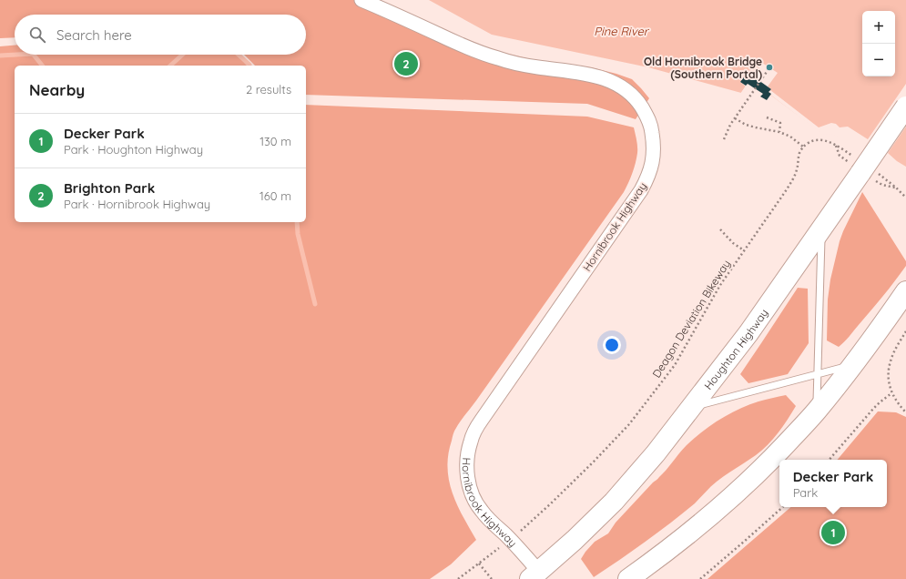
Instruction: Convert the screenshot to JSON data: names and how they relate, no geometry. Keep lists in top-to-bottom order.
{
  "streets": {
    "highway": ["Houghton Highway"],
    "street": ["Hornibrook Highway"],
    "path": ["Deagon Deviation Bikeway"]
  },
  "crossings": [
    ["Hornibrook Highway", "Houghton Highway"]
  ],
  "water": ["Pine River"],
  "places": ["Old Hornibrook Bridge (Southern Portal)"],
  "page": {
    "map_buttons": ["+", "−"],
    "search": "Search here",
    "pins": ["2", "1"],
    "heading": ["Nearby", "2 results"],
    "list": [
      {
        "mark": "1",
        "name": "Decker Park",
        "note": "Park · Houghton Highway",
        "value": "130 m"
      },
      {
        "mark": "2",
        "name": "Brighton Park",
        "note": "Park · Hornibrook Highway",
        "value": "160 m"
      }
    ],
    "popup": ["Decker Park", "Park"]
  }
}
